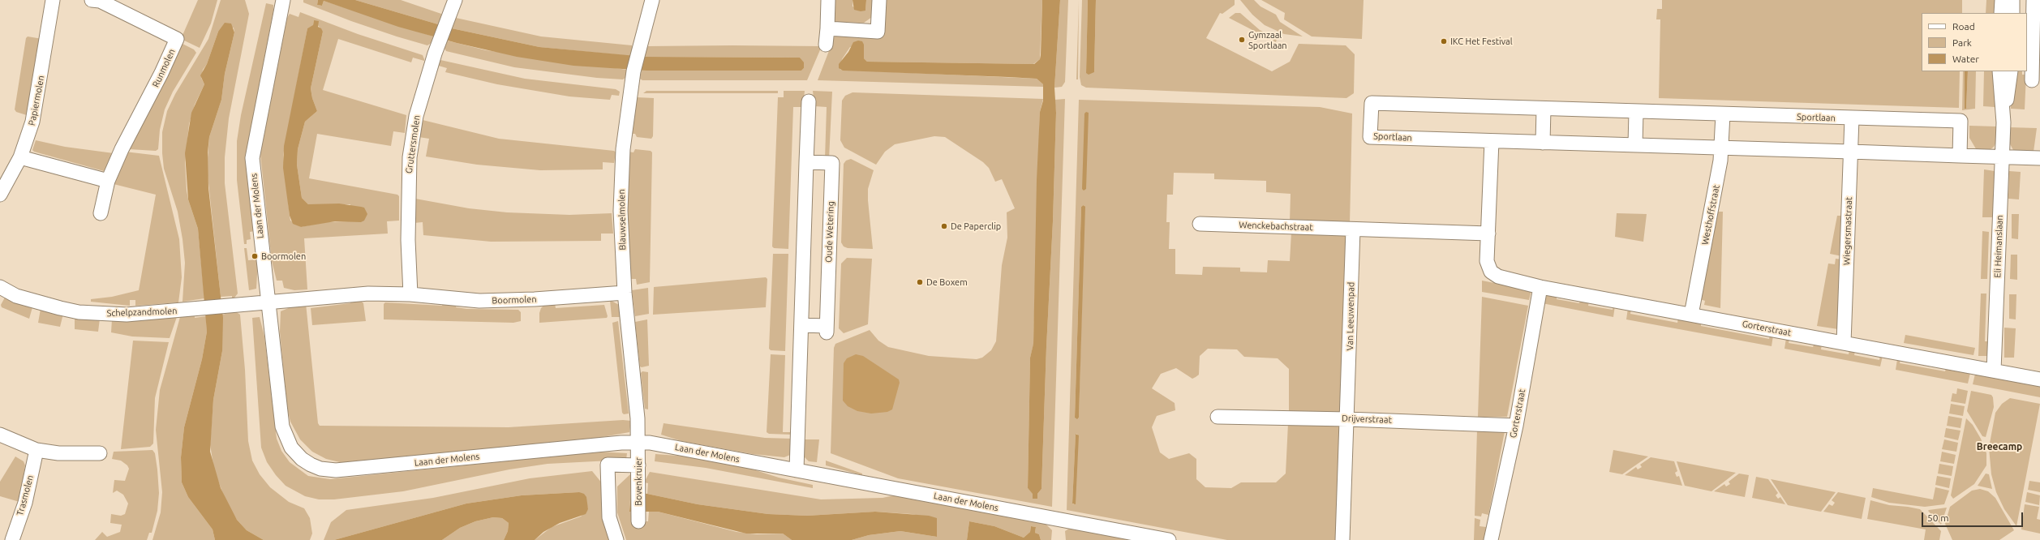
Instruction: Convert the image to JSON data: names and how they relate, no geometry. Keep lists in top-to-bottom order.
{
  "streets": {
    "street": [
      "Runmolen",
      "Papiermolen",
      "Sportlaan",
      "Gruttersmolen",
      "Laan der Molens",
      "Westhoffstraat",
      "Blauwselmolen",
      "Wenckebachstraat",
      "Wiegersmastraat",
      "Oude Wetering",
      "Eli Heimanslaan",
      "Boormolen",
      "Schelpzandmolen",
      "Van Leeuwenpad",
      "Gorterstraat",
      "Drijverstraat",
      "Bovenkruier",
      "Trasmolen"
    ]
  },
  "crossings": [
    ["Sportlaan", "Westhoffstraat"],
    ["Sportlaan", "Wiegersmastraat"],
    ["Sportlaan", "Eli Heimanslaan"],
    ["Gruttersmolen", "Boormolen"],
    ["Laan der Molens", "Blauwselmolen"],
    ["Laan der Molens", "Boormolen"],
    ["Laan der Molens", "Schelpzandmolen"],
    ["Laan der Molens", "Bovenkruier"],
    ["Westhoffstraat", "Gorterstraat"],
    ["Blauwselmolen", "Boormolen"],
    ["Blauwselmolen", "Bovenkruier"],
    ["Wenckebachstraat", "Van Leeuwenpad"],
    ["Wiegersmastraat", "Gorterstraat"],
    ["Eli Heimanslaan", "Gorterstraat"],
    ["Boormolen", "Schelpzandmolen"],
    ["Van Leeuwenpad", "Drijverstraat"],
    ["Gorterstraat", "Drijverstraat"]
  ],
  "districts": ["Breecamp"],
  "places": [
    "Gymzaal Sportlaan",
    "IKC Het Festival",
    "De Paperclip",
    "Boormolen",
    "De Boxem"
  ],
  "legend": ["Road", "Park", "Water"],
  "scale_bar": "50 m"
}
